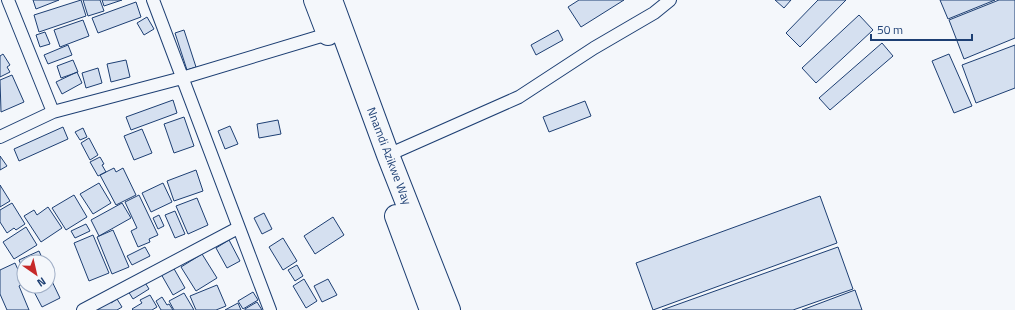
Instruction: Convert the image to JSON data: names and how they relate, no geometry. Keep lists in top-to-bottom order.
{
  "streets": {
    "highway": ["Nnamdi Azikwe Way"]
  },
  "scale_bar": "50 m",
  "north": "bottom right"
}
